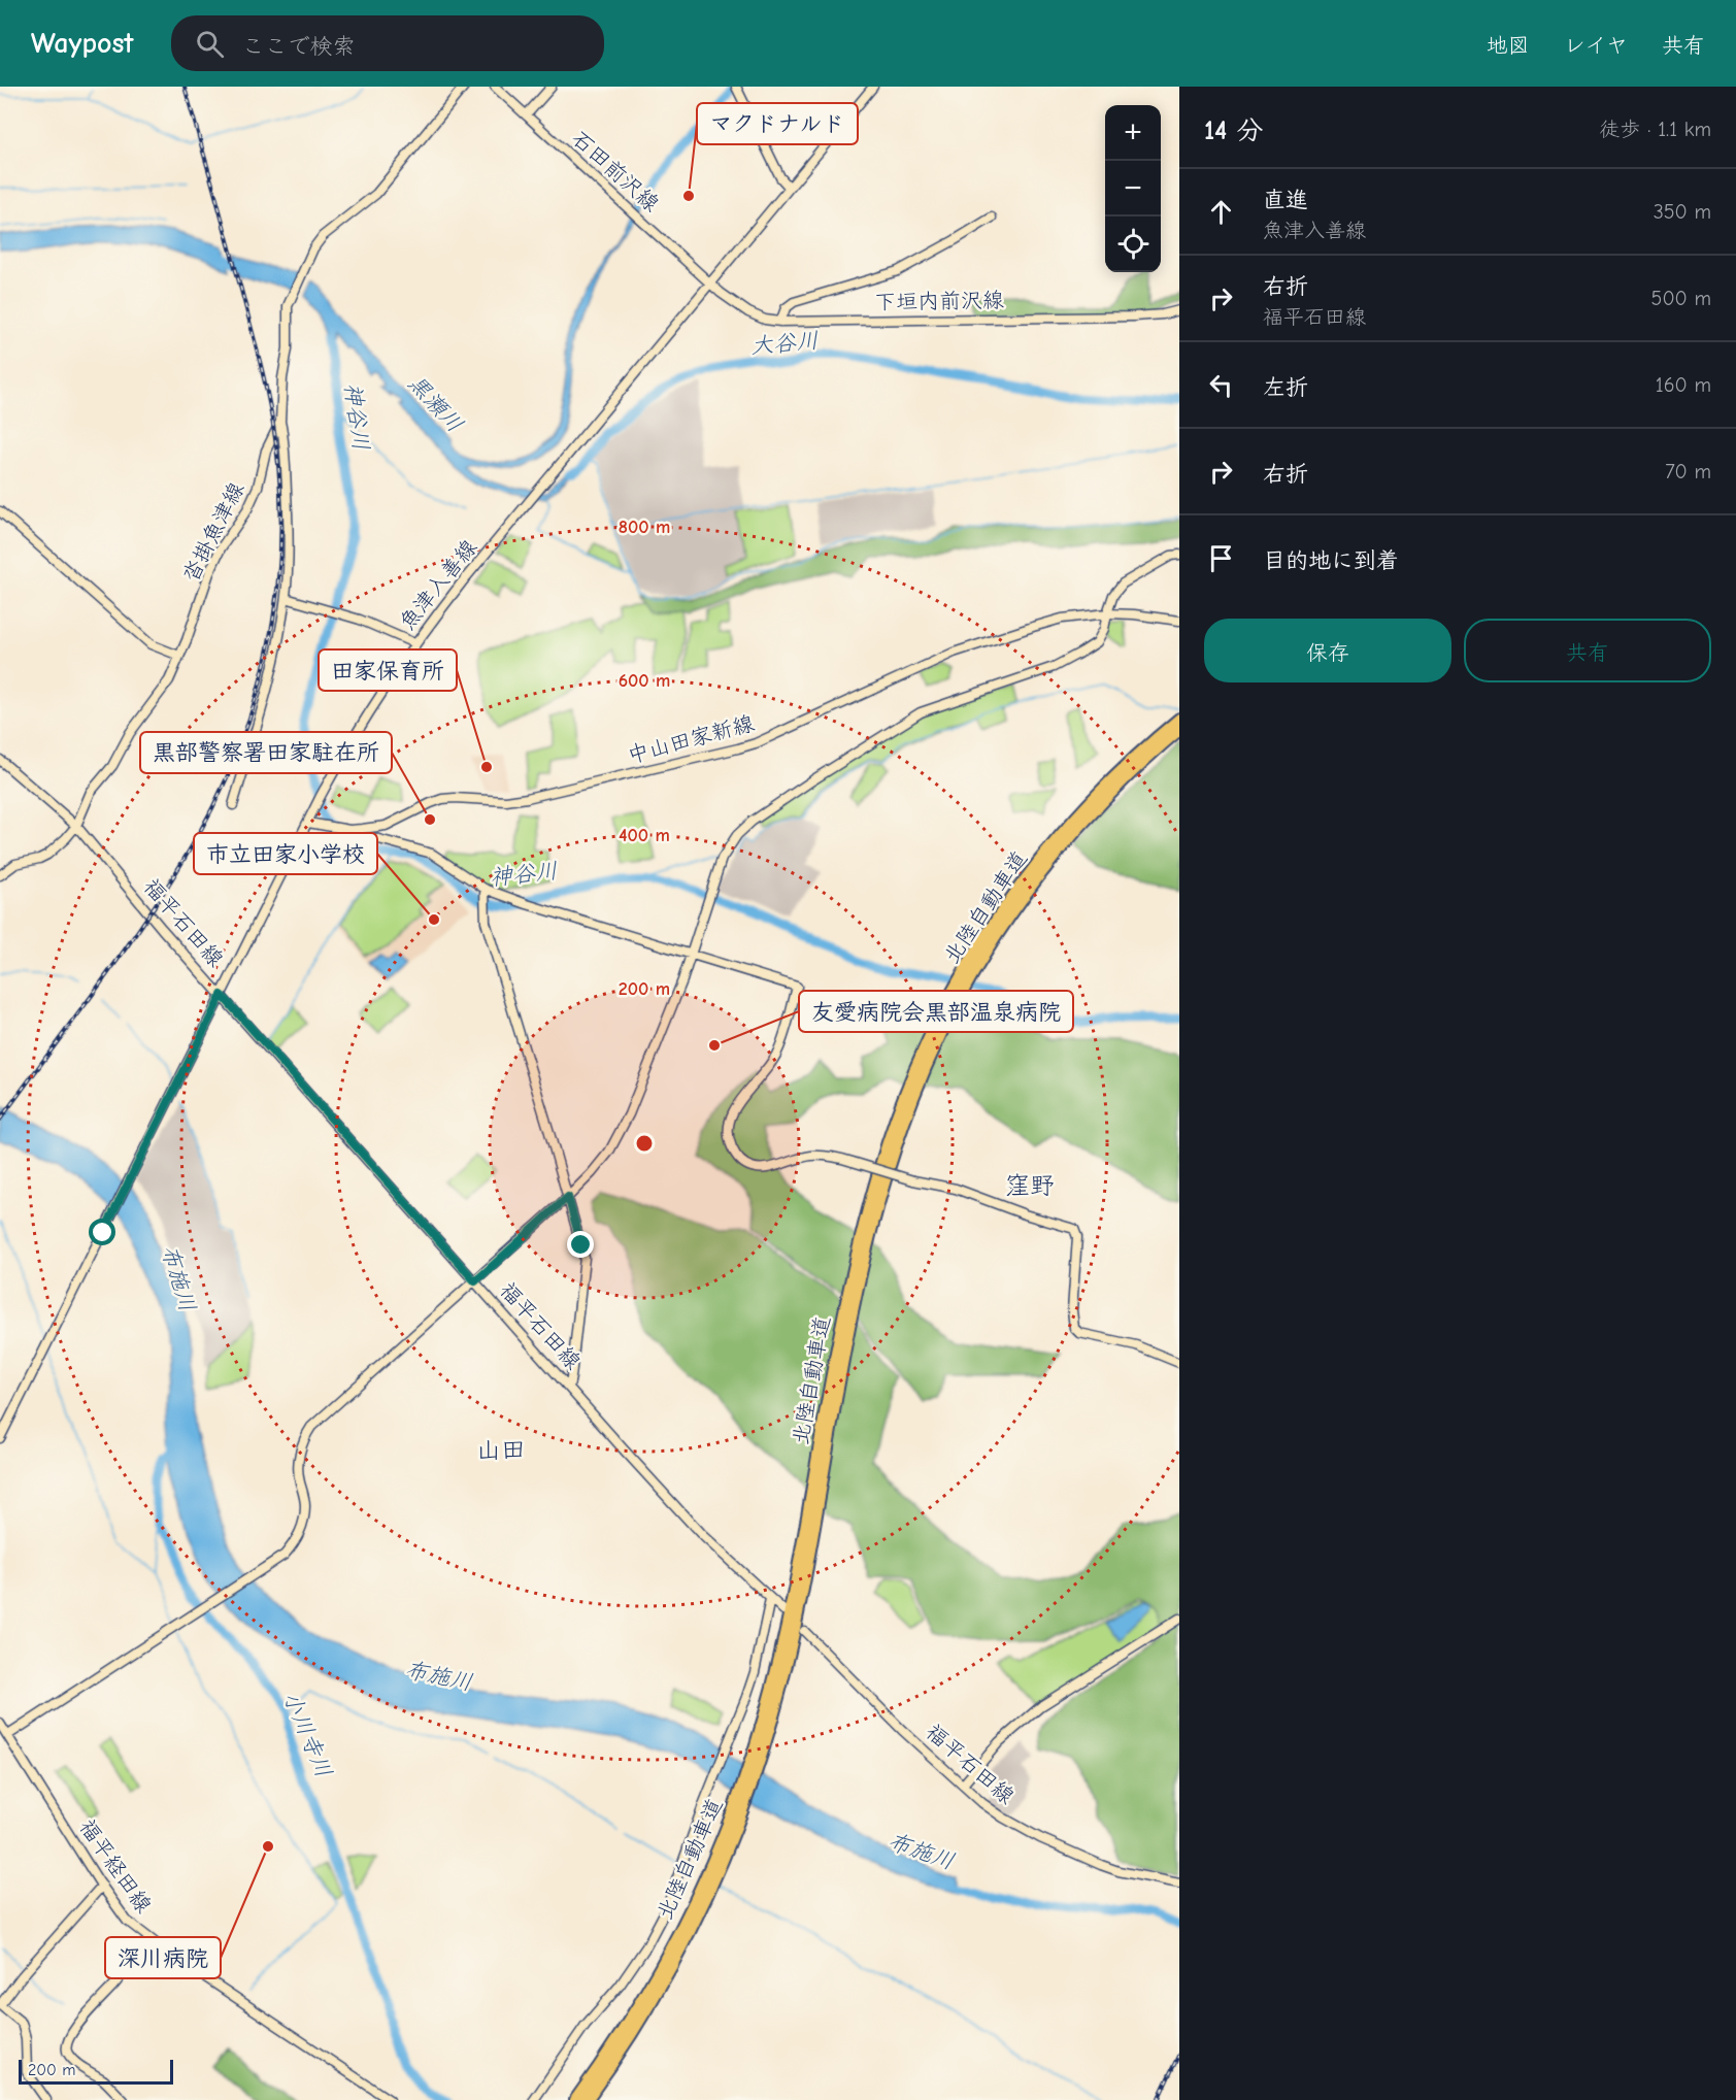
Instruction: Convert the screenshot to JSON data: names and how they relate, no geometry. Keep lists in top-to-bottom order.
{
  "streets": {
    "highway": ["北陸自動車道"],
    "main road": [
      "石田前沢線",
      "下垣内前沢線",
      "沓掛魚津線",
      "魚津入善線",
      "中山田家新線",
      "福平石田線",
      "福平経田線"
    ]
  },
  "crossings": [
    ["石田前沢線", "下垣内前沢線"],
    ["石田前沢線", "魚津入善線"],
    ["下垣内前沢線", "魚津入善線"],
    ["沓掛魚津線", "福平石田線"],
    ["魚津入善線", "中山田家新線"],
    ["魚津入善線", "福平石田線"]
  ],
  "districts": ["窪野", "山田"],
  "water": [
    "大谷川",
    "黒瀬川",
    "神谷川",
    "布施川",
    "小川寺川"
  ],
  "places": [
    "マクドナルド",
    "田家保育所",
    "黒部警察署田家駐在所",
    "市立田家小学校",
    "友愛病院会黒部温泉病院",
    "深川病院"
  ],
  "scale_bar": "200 m",
  "page": {
    "header": "Waypost",
    "search": "ここで検索",
    "nav": ["地図", "レイヤ", "共有"],
    "heading": ["14 分", "徒歩 · 1.1 km"],
    "map_buttons": ["+", "−"],
    "list": [
      ["直進", "魚津入善線", "350 m"],
      ["右折", "福平石田線", "500 m"],
      ["左折", "160 m"],
      ["右折", "70 m"],
      "目的地に到着"
    ],
    "buttons": ["保存", "共有"],
    "scale": "200 m"
  },
  "rings": [
    "800 m",
    "600 m",
    "400 m",
    "200 m"
  ]
}
